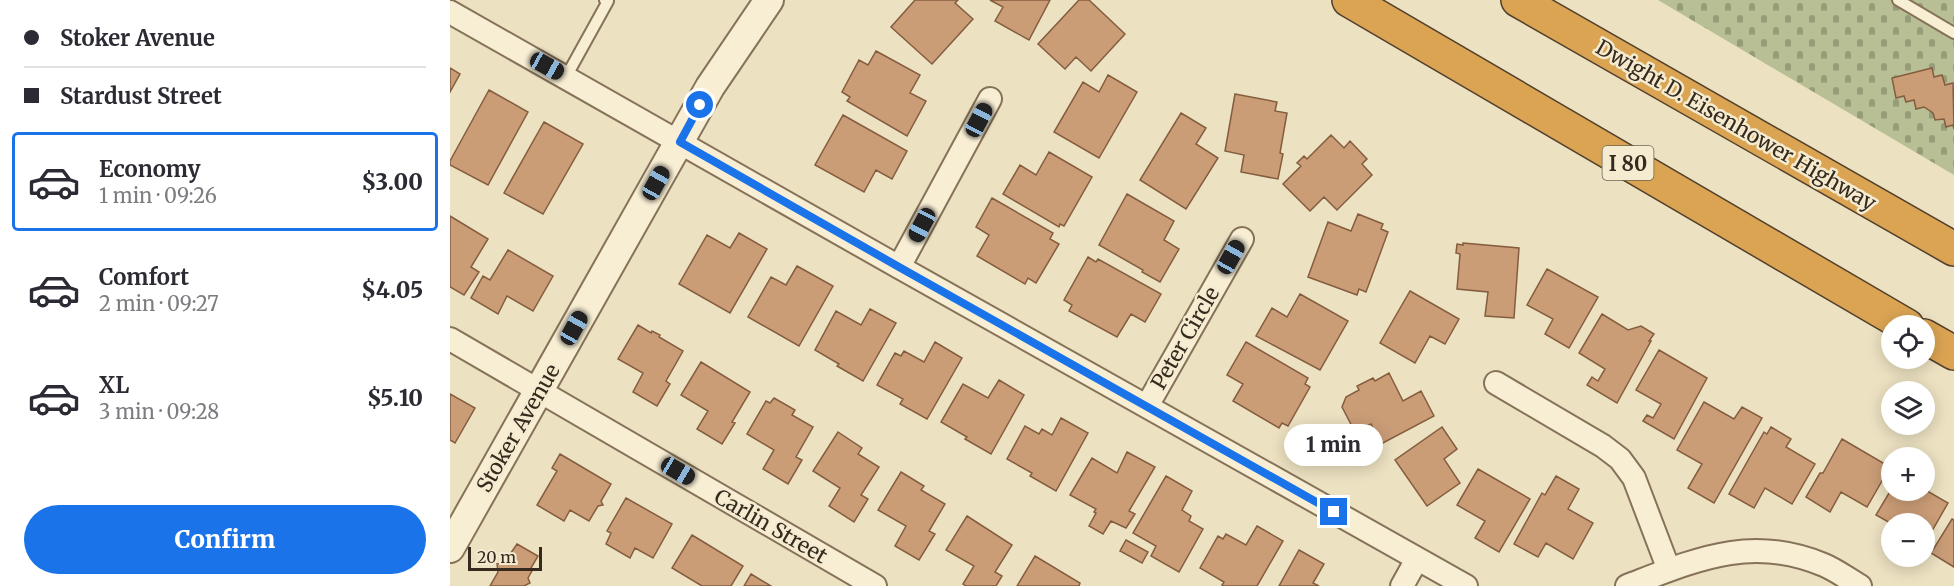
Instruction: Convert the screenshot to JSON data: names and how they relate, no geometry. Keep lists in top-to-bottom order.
{
  "streets": {
    "highway": ["Dwight D. Eisenhower Highway", "I 80"],
    "street": ["Peter Circle", "Stoker Avenue", "Carlin Street"]
  },
  "crossings": [
    ["Stoker Avenue", "Carlin Street"]
  ],
  "scale_bar": "20 m",
  "page": {
    "banner": ["Stoker Avenue", "Stardust Street"],
    "list": [
      {
        "name": "Economy",
        "note": "1 min · 09:26",
        "value": "$3.00"
      },
      {
        "name": "Comfort",
        "note": "2 min · 09:27",
        "value": "$4.05"
      },
      {
        "name": "XL",
        "note": "3 min · 09:28",
        "value": "$5.10"
      }
    ],
    "map_buttons": ["+", "−"],
    "bubble": "1 min",
    "buttons": "Confirm",
    "scale": "20 m"
  }
}
